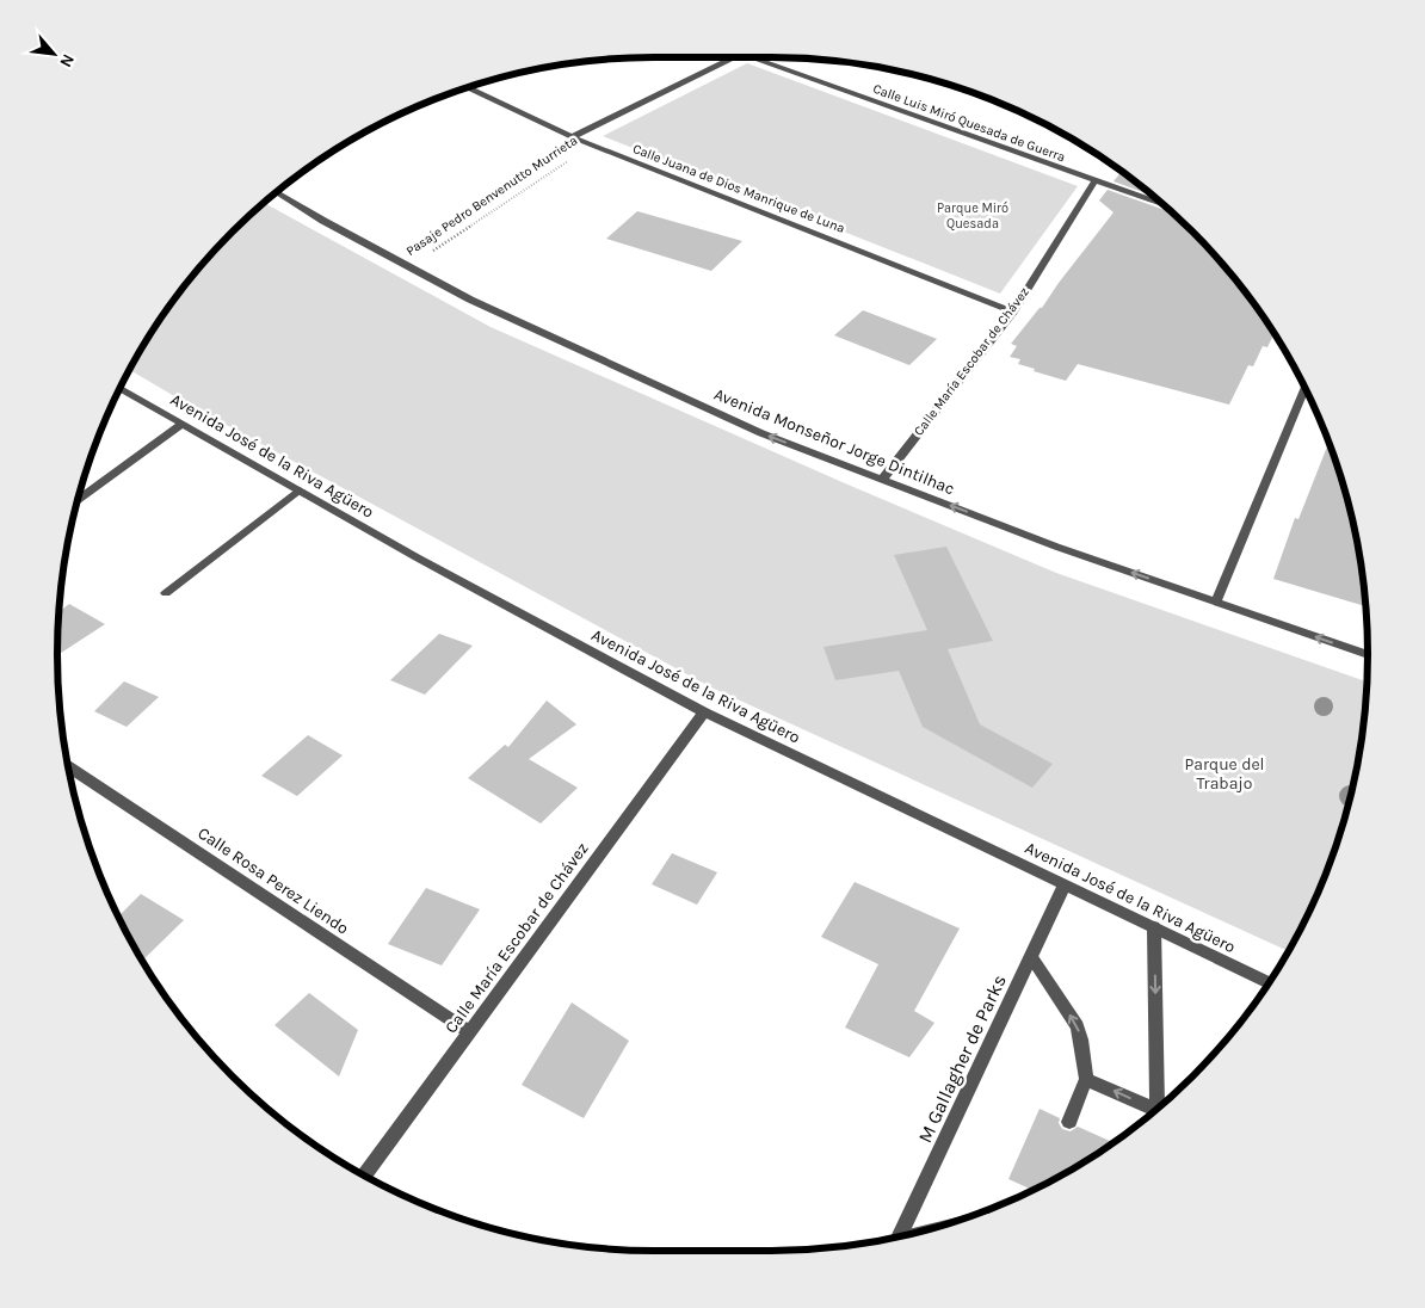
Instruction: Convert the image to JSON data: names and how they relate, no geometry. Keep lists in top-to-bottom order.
{
  "streets": {
    "street": [
      "Calle Luis Miró Quesada de Guerra",
      "Calle Juana de Dios Manrique de Luna",
      "Calle María Escobar de Chávez",
      "Avenida Monseñor Jorge Dintilhac",
      "Avenida José de la Riva Agüero",
      "Calle Rosa Perez Liendo",
      "M Gallagher de Parks"
    ],
    "path": ["Pasaje Pedro Benvenutto Murrieta"]
  },
  "crossings": [
    ["Calle Luis Miró Quesada de Guerra", "Calle María Escobar de Chávez"],
    ["Calle Juana de Dios Manrique de Luna", "Pasaje Pedro Benvenutto Murrieta"],
    ["Calle Juana de Dios Manrique de Luna", "Calle María Escobar de Chávez"],
    ["Pasaje Pedro Benvenutto Murrieta", "Avenida Monseñor Jorge Dintilhac"],
    ["Calle María Escobar de Chávez", "Avenida Monseñor Jorge Dintilhac"],
    ["Calle María Escobar de Chávez", "Avenida José de la Riva Agüero"],
    ["Calle María Escobar de Chávez", "Calle Rosa Perez Liendo"],
    ["Avenida José de la Riva Agüero", "M Gallagher de Parks"]
  ],
  "one_way": ["Avenida Monseñor Jorge Dintilhac"],
  "parks": ["Parque Miró Quesada", "Parque del Trabajo"],
  "north": "bottom right"
}
